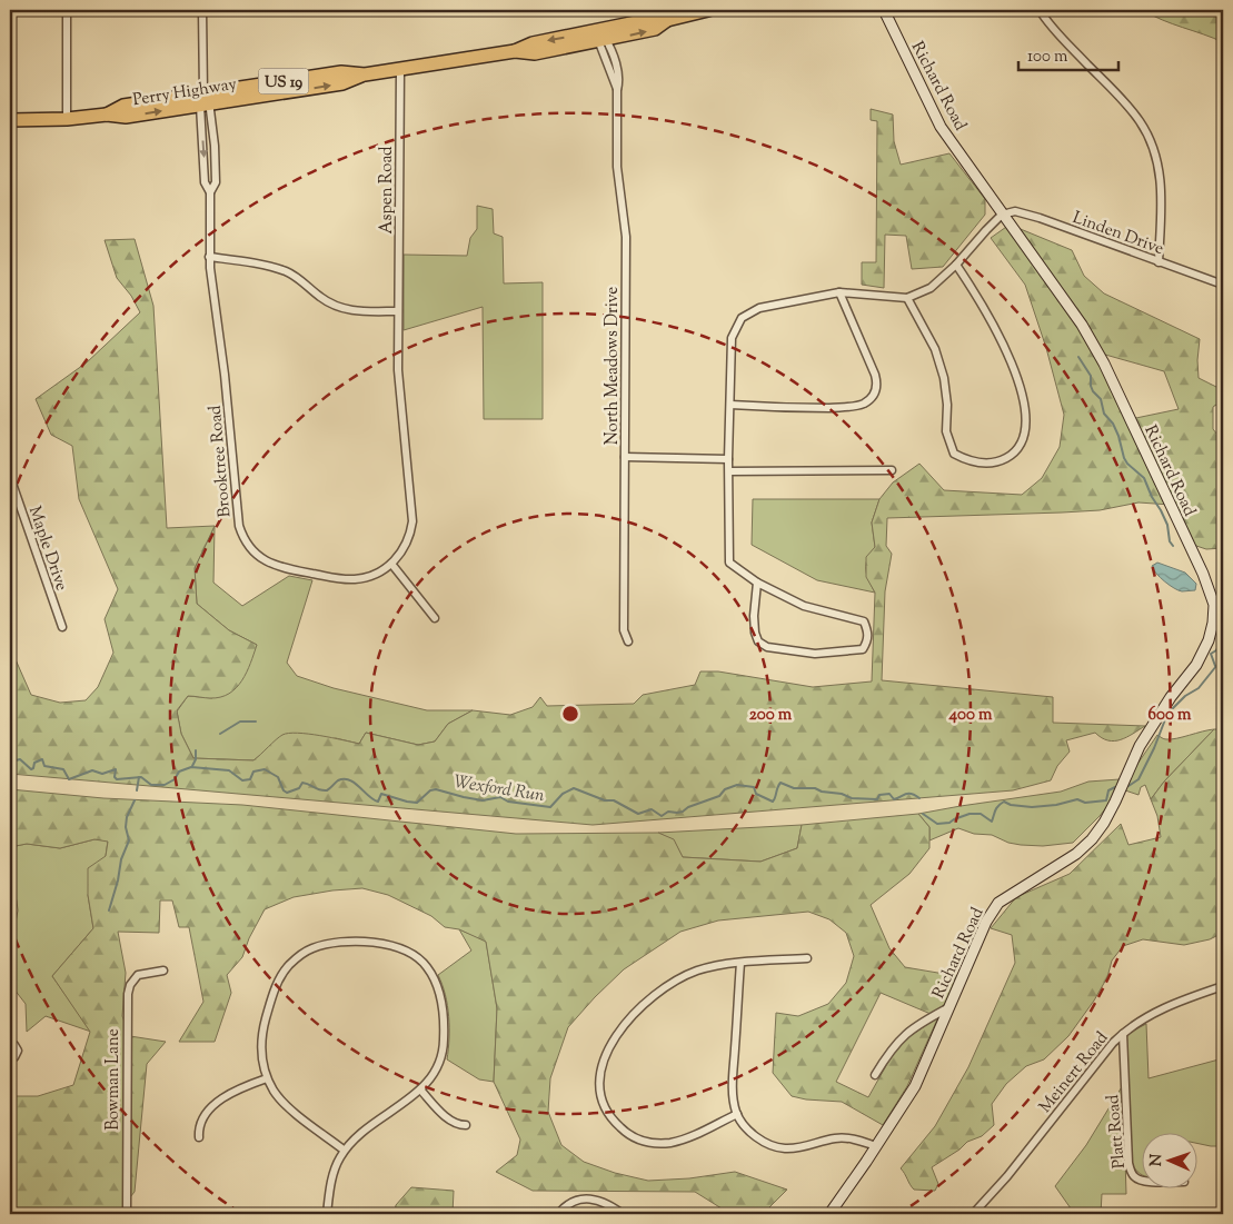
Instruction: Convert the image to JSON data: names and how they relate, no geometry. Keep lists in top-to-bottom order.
{
  "streets": {
    "highway": ["US 19", "Perry Highway"],
    "street": [
      "Richard Road",
      "Aspen Road",
      "Linden Drive",
      "North Meadows Drive",
      "Brooktree Road",
      "Maple Drive",
      "Meinert Road",
      "Bowman Lane",
      "Platt Road"
    ]
  },
  "crossings": [
    ["Richard Road", "Linden Drive"],
    ["Perry Highway", "Aspen Road"],
    ["Perry Highway", "North Meadows Drive"],
    ["Perry Highway", "Brooktree Road"],
    ["Aspen Road", "Brooktree Road"],
    ["Meinert Road", "Platt Road"]
  ],
  "water": ["Wexford Run"],
  "scale_bar": "100 m",
  "north": "left",
  "rings": ["200 m", "400 m", "600 m"]
}
